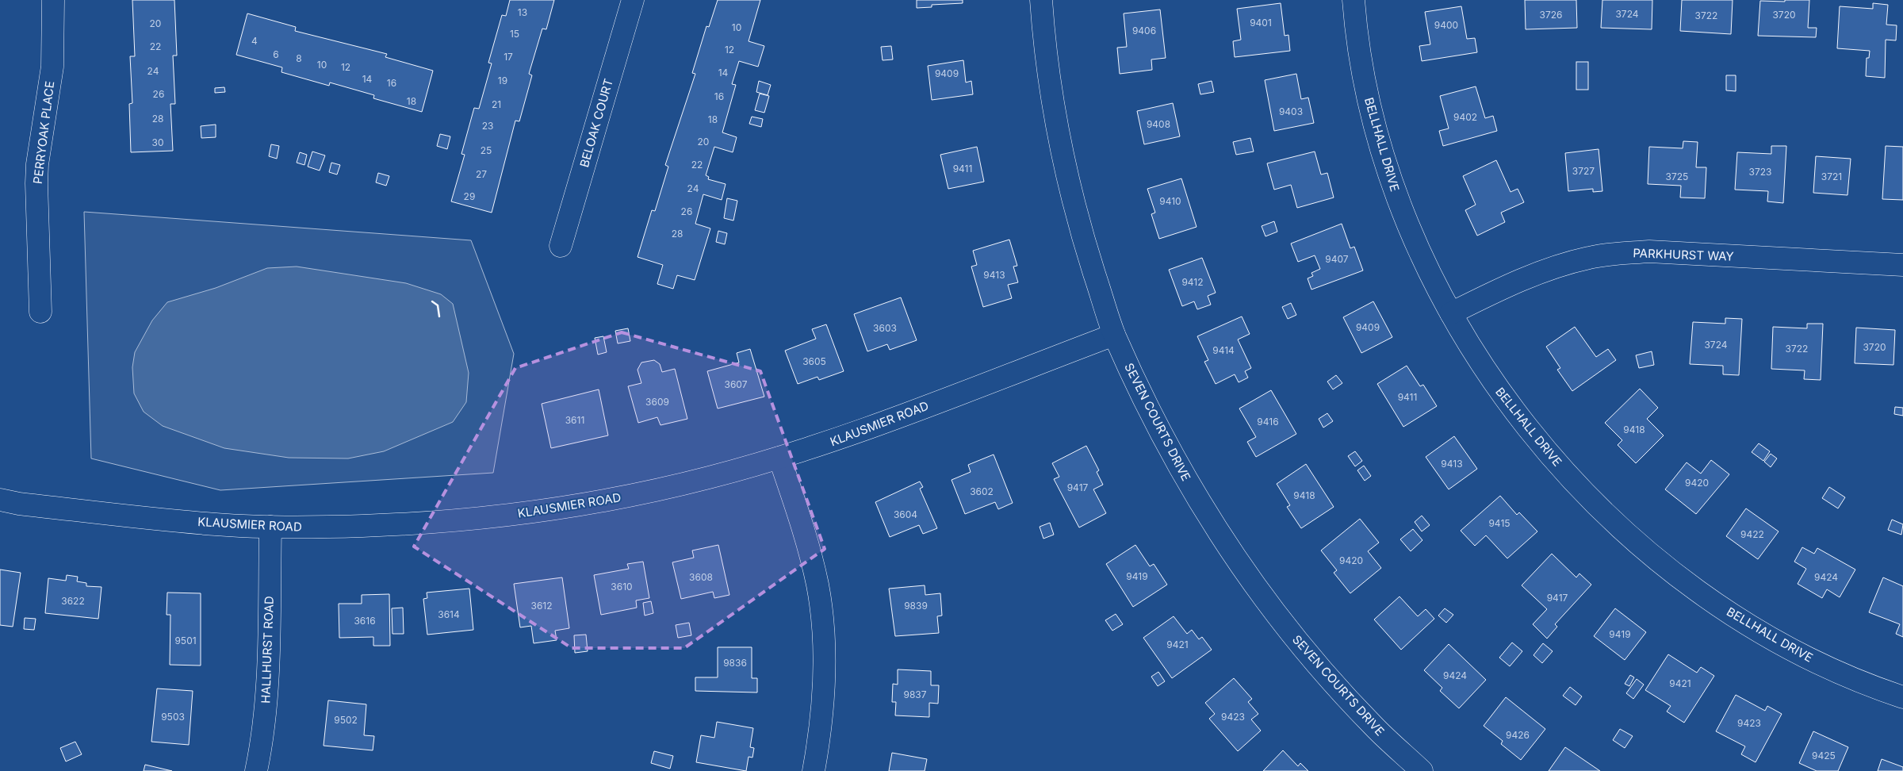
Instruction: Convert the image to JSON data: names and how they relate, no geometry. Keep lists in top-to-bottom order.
{
  "streets": {
    "street": [
      "BELOAK COURT",
      "PERRYOAK PLACE",
      "BELLHALL DRIVE",
      "PARKHURST WAY",
      "SEVEN COURTS DRIVE",
      "KLAUSMIER ROAD",
      "HALLHURST ROAD"
    ]
  },
  "crossings": [
    ["BELLHALL DRIVE", "PARKHURST WAY"],
    ["SEVEN COURTS DRIVE", "KLAUSMIER ROAD"],
    ["KLAUSMIER ROAD", "HALLHURST ROAD"]
  ],
  "house_numbers": [
    "13",
    "3724",
    "3726",
    "3720",
    "3722",
    "9401",
    "20",
    "9400",
    "10",
    "9406",
    "15",
    "4",
    "22",
    "12",
    "6",
    "17",
    "8",
    "10",
    "12",
    "24",
    "14",
    "9409",
    "14",
    "19",
    "16",
    "26",
    "16",
    "18",
    "21",
    "9403",
    "9402",
    "28",
    "18",
    "9408",
    "23",
    "20",
    "30",
    "25",
    "22",
    "9411",
    "3727",
    "3723",
    "27",
    "3725",
    "3721",
    "24",
    "29",
    "9410",
    "26",
    "28",
    "9407",
    "9413",
    "9412",
    "9409",
    "3603",
    "3724",
    "3720",
    "3722",
    "9414",
    "3605",
    "3607",
    "9411",
    "3609",
    "3611",
    "9416",
    "9418",
    "9413",
    "9420",
    "9417",
    "3602",
    "9418",
    "3604",
    "9415",
    "9422",
    "9420",
    "9419",
    "3608",
    "9424",
    "3610",
    "9417",
    "3622",
    "3612",
    "9839",
    "3614",
    "3616",
    "9419",
    "9501",
    "9421",
    "9836",
    "9424",
    "9421",
    "9837",
    "9503",
    "9423",
    "9502",
    "9423",
    "9426",
    "9425"
  ]
}
